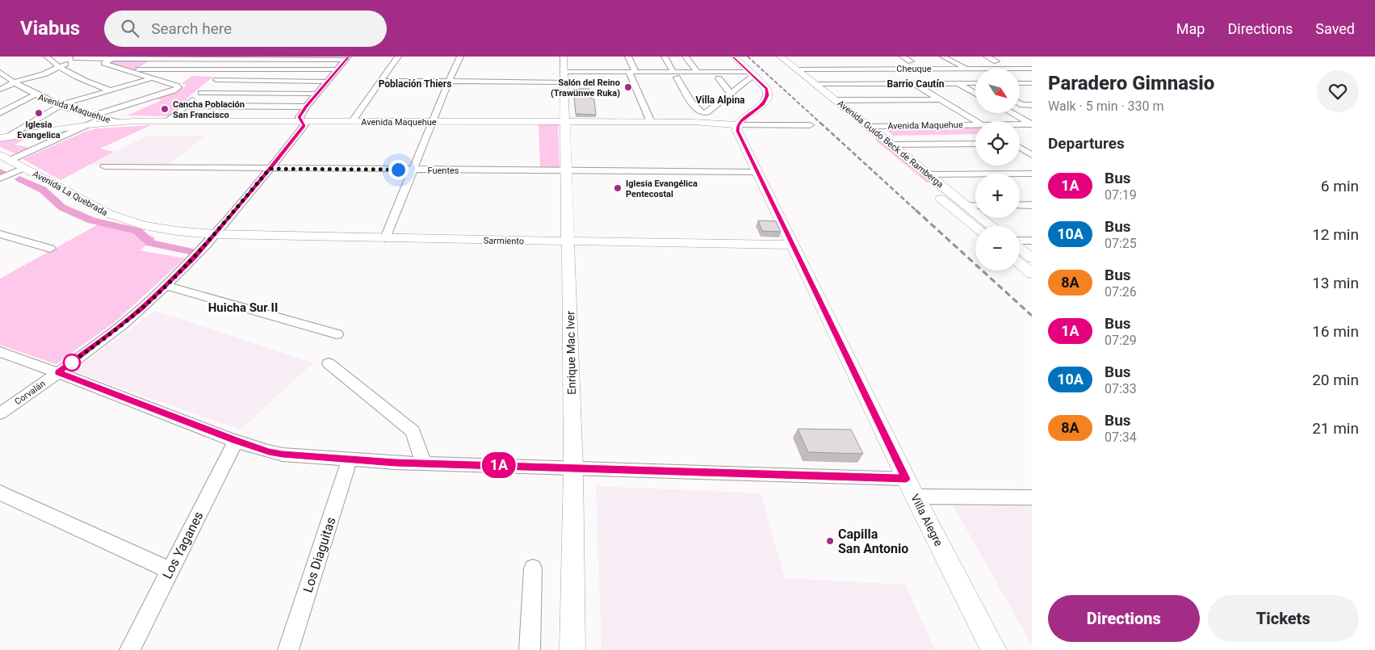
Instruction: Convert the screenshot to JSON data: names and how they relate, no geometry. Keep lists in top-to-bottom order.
{
  "streets": {
    "main road": [
      "Avenida Maquehue",
      "Avenida Guido Beck de Ramberga",
      "Avenida La Quebrada",
      "Sarmiento",
      "Enrique Mac Iver",
      "Villa Alegre"
    ],
    "street": [
      "Cheuque",
      "Fuentes",
      "Corvalán",
      "Los Yaganes",
      "Los Diaguitas"
    ]
  },
  "crossings": [
    ["Cheuque", "Avenida Guido Beck de Ramberga"],
    ["Avenida Maquehue", "Avenida Guido Beck de Ramberga"],
    ["Avenida Maquehue", "Enrique Mac Iver"],
    ["Avenida Maquehue", "Corvalán"],
    ["Avenida Maquehue", "Villa Alegre"],
    ["Fuentes", "Enrique Mac Iver"],
    ["Fuentes", "Corvalán"],
    ["Fuentes", "Villa Alegre"],
    ["Avenida La Quebrada", "Sarmiento"],
    ["Avenida La Quebrada", "Corvalán"],
    ["Sarmiento", "Enrique Mac Iver"],
    ["Sarmiento", "Corvalán"],
    ["Sarmiento", "Villa Alegre"]
  ],
  "districts": [
    "Población Thiers",
    "Barrio Cautín",
    "Villa Alpina",
    "Huicha Sur II"
  ],
  "places": [
    "Salón del Reino (Trawünwe Ruka)",
    "Cancha Población San Francisco",
    "Iglesia Evangelica",
    "Iglesia Evangélica Pentecostal",
    "Capilla San Antonio"
  ],
  "lines": ["bus line 1A"],
  "north": "bottom right",
  "page": {
    "header": "Viabus",
    "search": "Search here",
    "nav": ["Map", "Directions", "Saved"],
    "on_map": "1A",
    "heading": [
      ["Paradero Gimnasio", "Walk · 5 min · 330 m"],
      "Departures"
    ],
    "map_buttons": ["+", "−"],
    "list": [
      {
        "mark": "1A",
        "name": "Bus",
        "note": "07:19",
        "value": "6 min"
      },
      {
        "mark": "10A",
        "name": "Bus",
        "note": "07:25",
        "value": "12 min"
      },
      {
        "mark": "8A",
        "name": "Bus",
        "note": "07:26",
        "value": "13 min"
      },
      {
        "mark": "1A",
        "name": "Bus",
        "note": "07:29",
        "value": "16 min"
      },
      {
        "mark": "10A",
        "name": "Bus",
        "note": "07:33",
        "value": "20 min"
      },
      {
        "mark": "8A",
        "name": "Bus",
        "note": "07:34",
        "value": "21 min"
      }
    ],
    "buttons": ["Directions", "Tickets"]
  }
}
